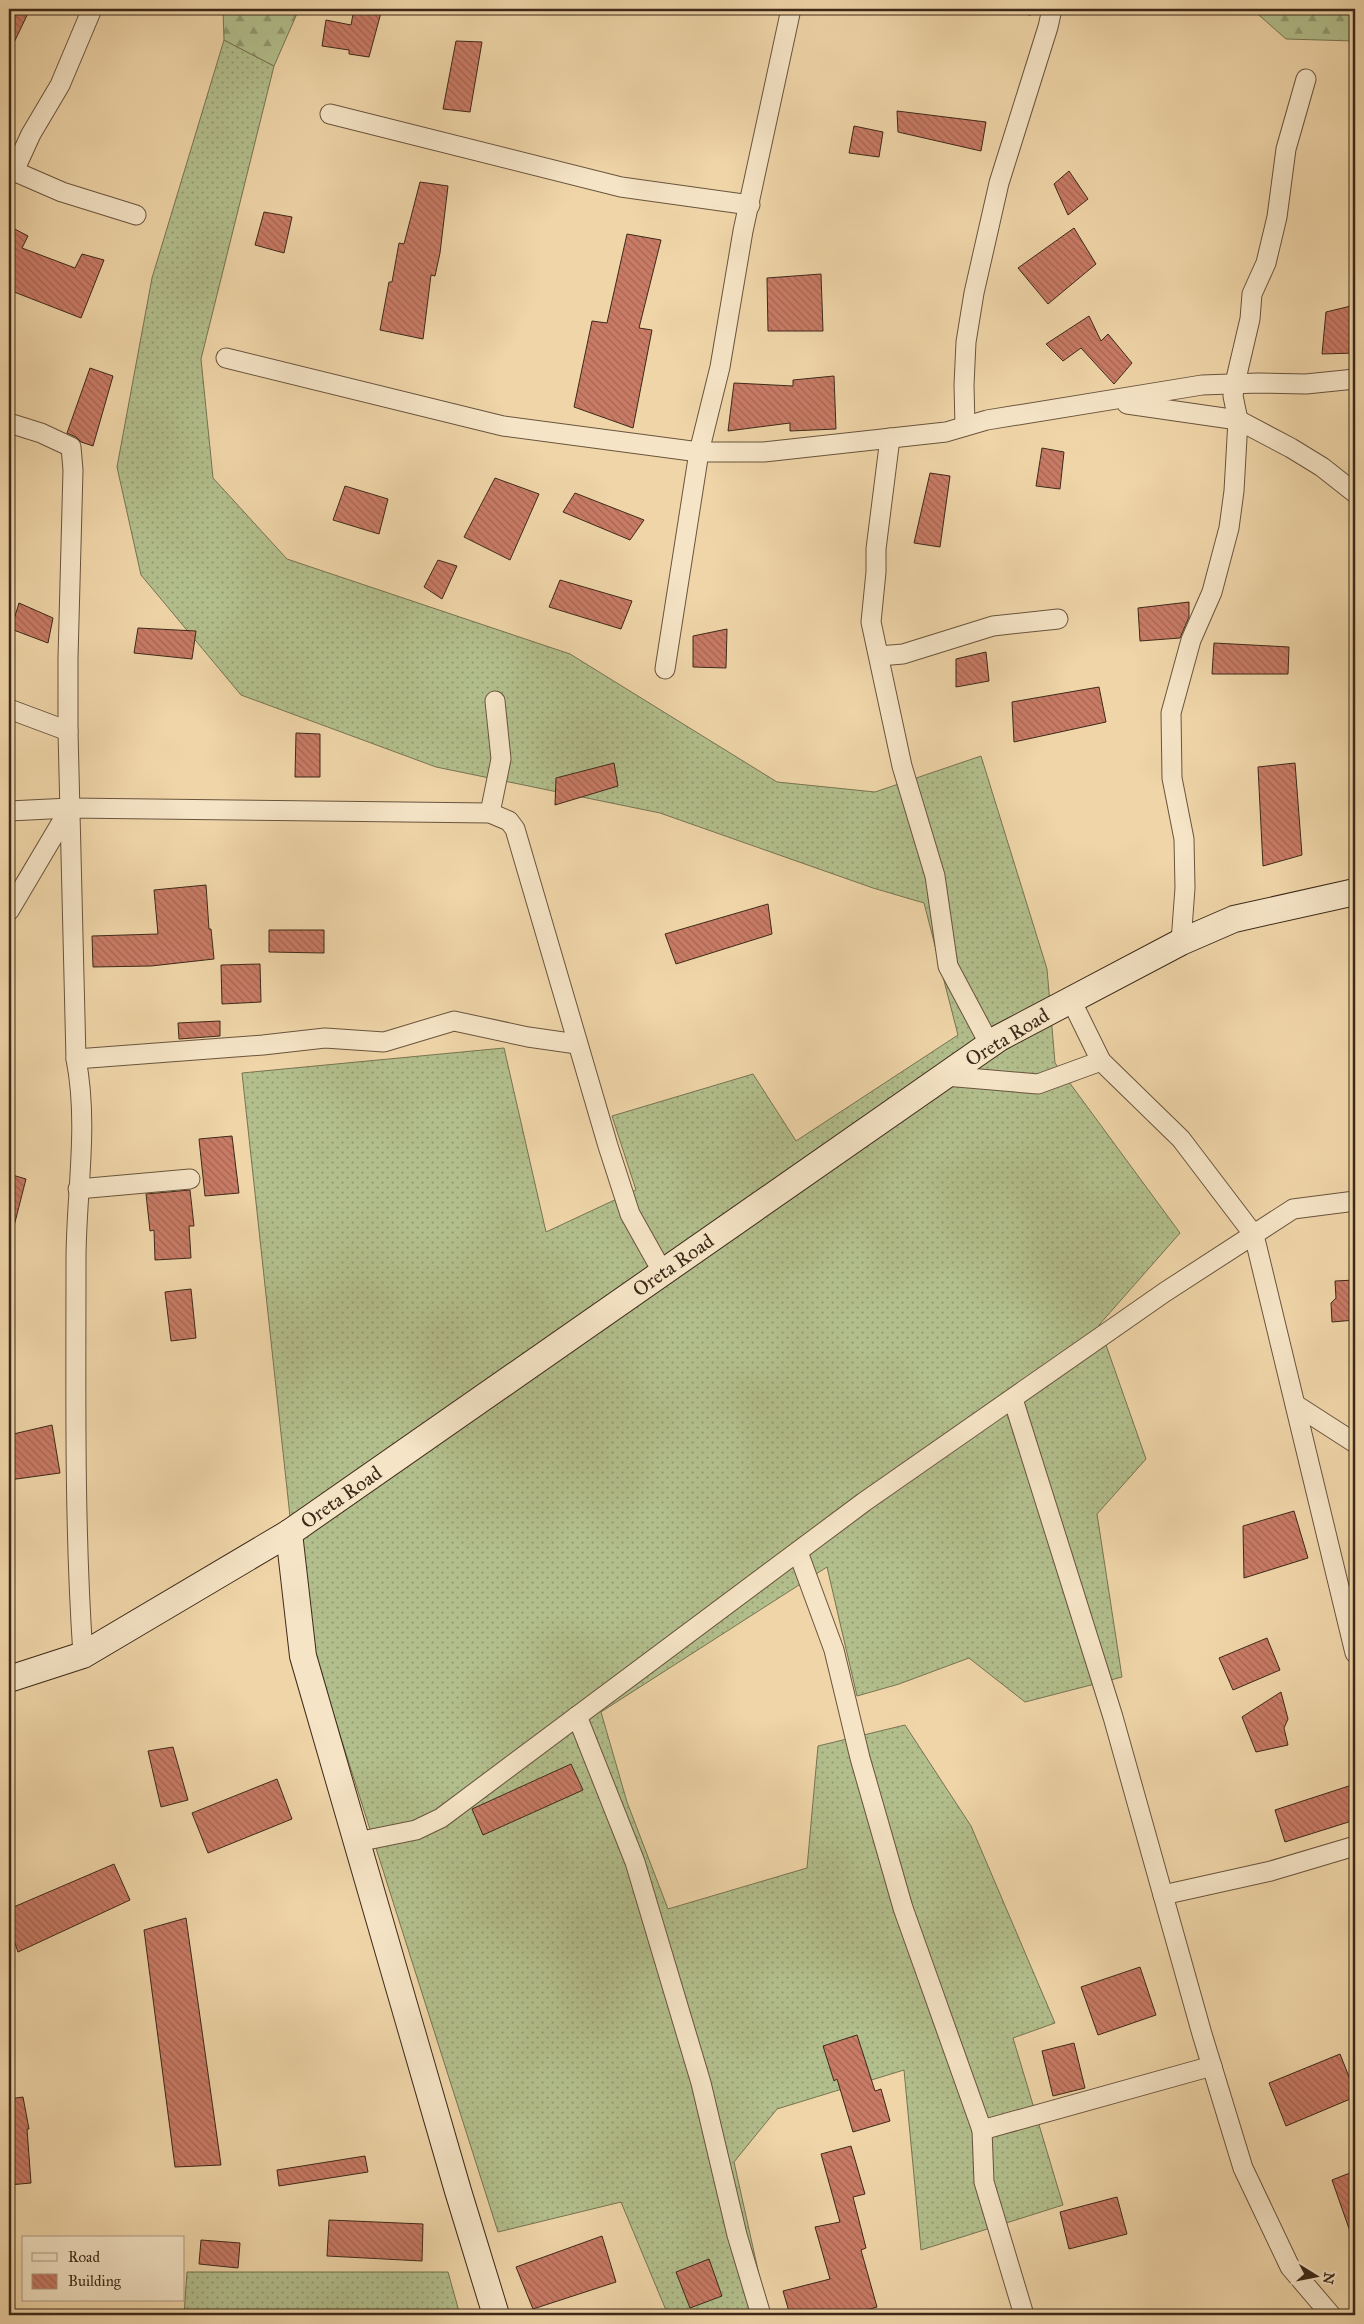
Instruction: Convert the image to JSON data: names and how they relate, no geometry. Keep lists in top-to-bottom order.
{
  "streets": {
    "street": ["Oreta Road"]
  },
  "legend": ["Road", "Building"],
  "north": "right"
}
